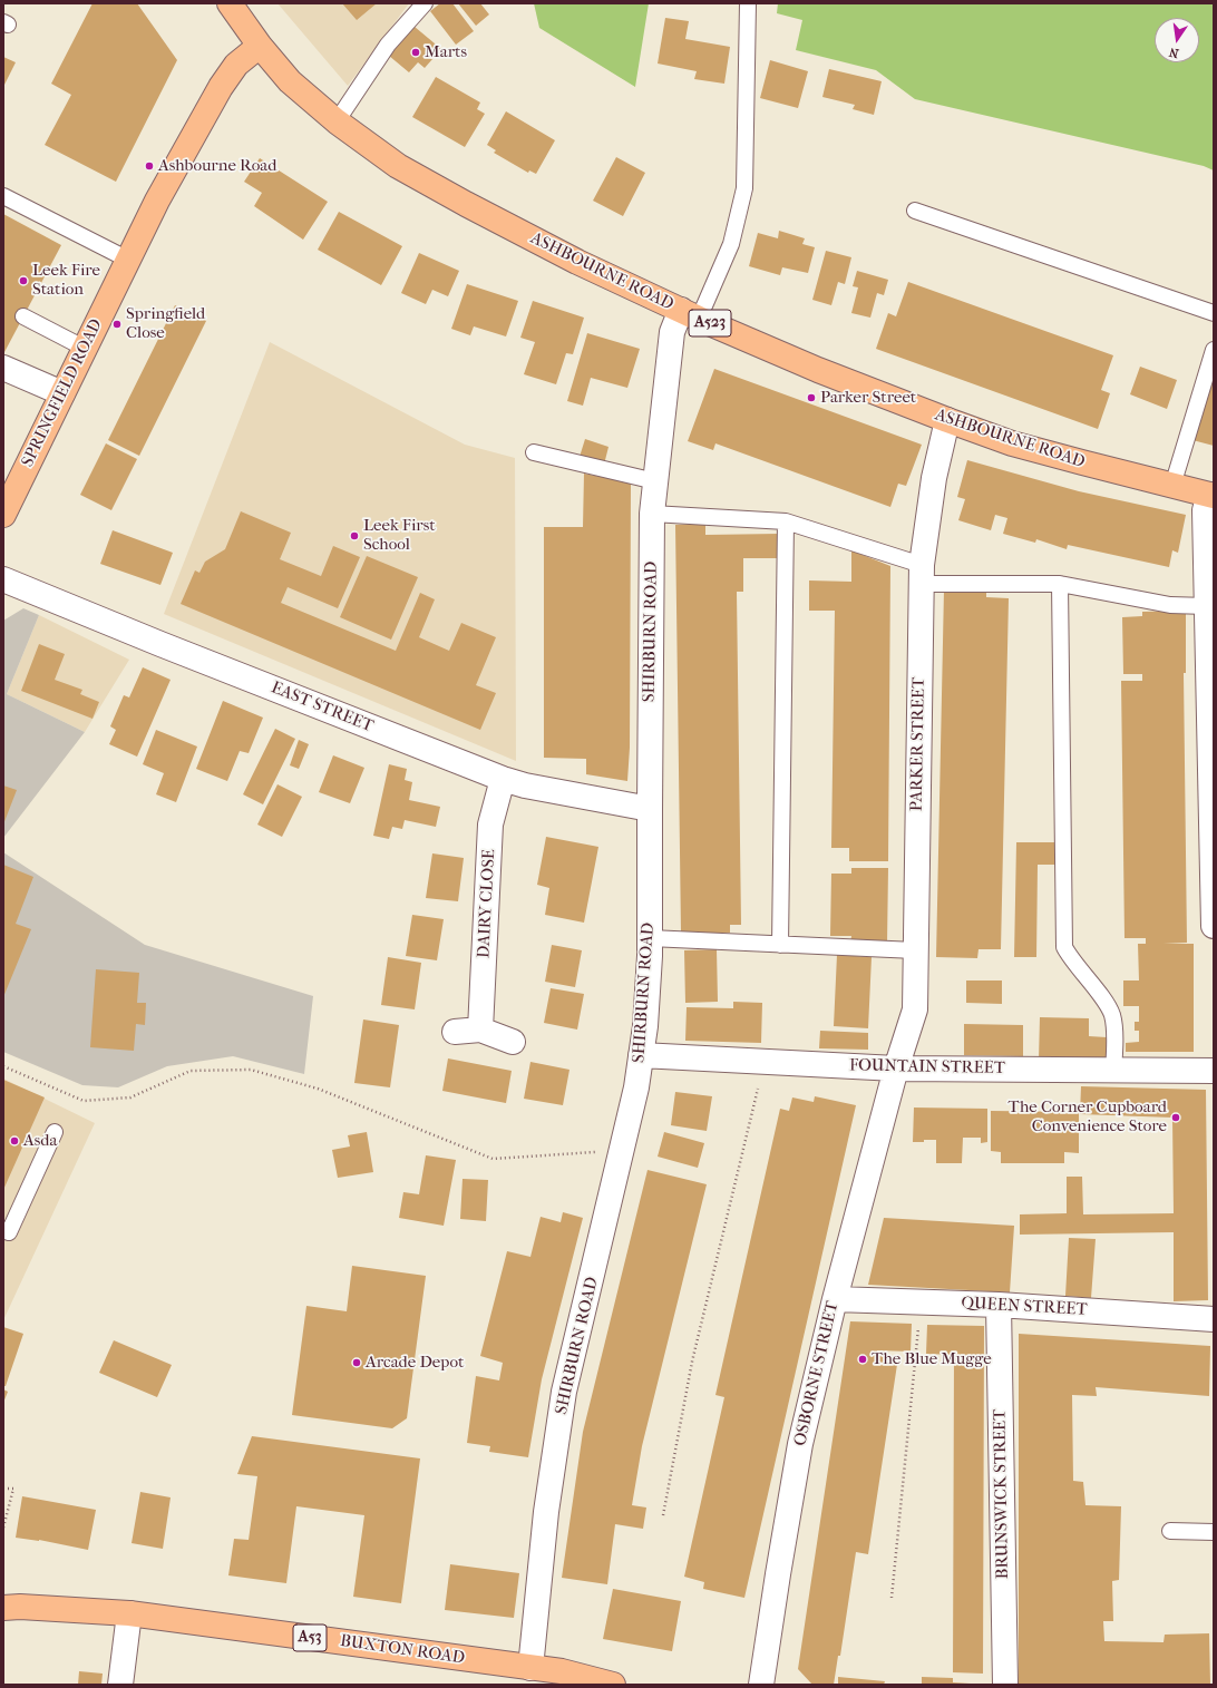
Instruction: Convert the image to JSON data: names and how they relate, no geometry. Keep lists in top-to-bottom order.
{
  "streets": {
    "highway": [
      "ASHBOURNE ROAD",
      "A523",
      "SPRINGFIELD ROAD",
      "A53",
      "BUXTON ROAD"
    ],
    "street": [
      "SHIRBURN ROAD",
      "EAST STREET",
      "PARKER STREET",
      "DAIRY CLOSE",
      "FOUNTAIN STREET",
      "QUEEN STREET",
      "OSBORNE STREET",
      "BRUNSWICK STREET"
    ]
  },
  "crossings": [
    ["ASHBOURNE ROAD", "SPRINGFIELD ROAD"],
    ["ASHBOURNE ROAD", "SHIRBURN ROAD"],
    ["ASHBOURNE ROAD", "PARKER STREET"],
    ["SHIRBURN ROAD", "EAST STREET"],
    ["SHIRBURN ROAD", "FOUNTAIN STREET"],
    ["SHIRBURN ROAD", "BUXTON ROAD"],
    ["EAST STREET", "DAIRY CLOSE"],
    ["PARKER STREET", "FOUNTAIN STREET"],
    ["PARKER STREET", "OSBORNE STREET"],
    ["FOUNTAIN STREET", "OSBORNE STREET"],
    ["QUEEN STREET", "OSBORNE STREET"],
    ["QUEEN STREET", "BRUNSWICK STREET"]
  ],
  "places": [
    "Marts",
    "Ashbourne Road",
    "Leek Fire Station",
    "Springfield Close",
    "Parker Street",
    "Leek First School",
    "The Corner Cupboard Convenience Store",
    "Asda",
    "The Blue Mugge",
    "Arcade Depot"
  ],
  "north": "bottom"
}
